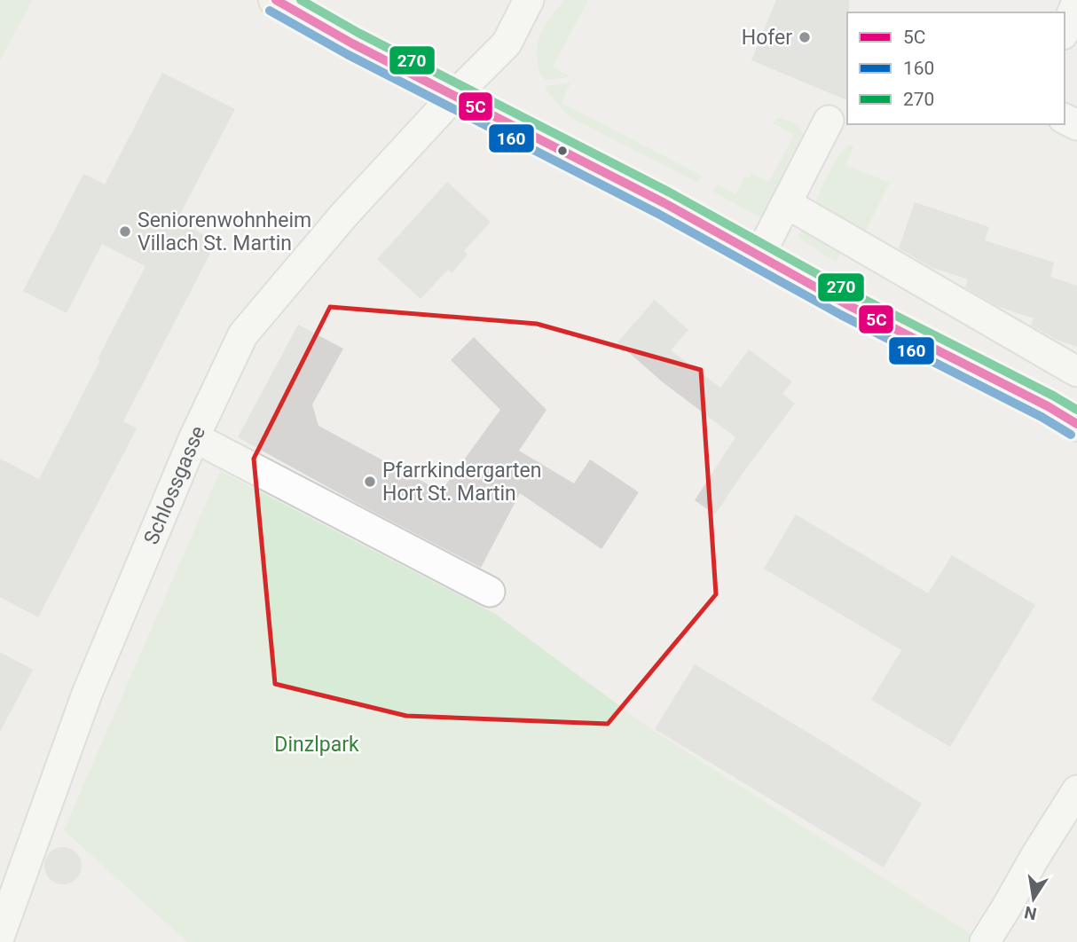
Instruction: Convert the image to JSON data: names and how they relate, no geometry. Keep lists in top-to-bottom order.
{
  "streets": {
    "street": ["Schlossgasse"]
  },
  "parks": ["Dinzlpark"],
  "places": ["Hofer", "Seniorenwohnheim Villach St. Martin", "Pfarrkindergarten Hort St. Martin"],
  "lines": ["transit line 5C", "transit line 270", "transit line 160"],
  "legend": ["5C", "160", "270"],
  "north": "bottom"
}
